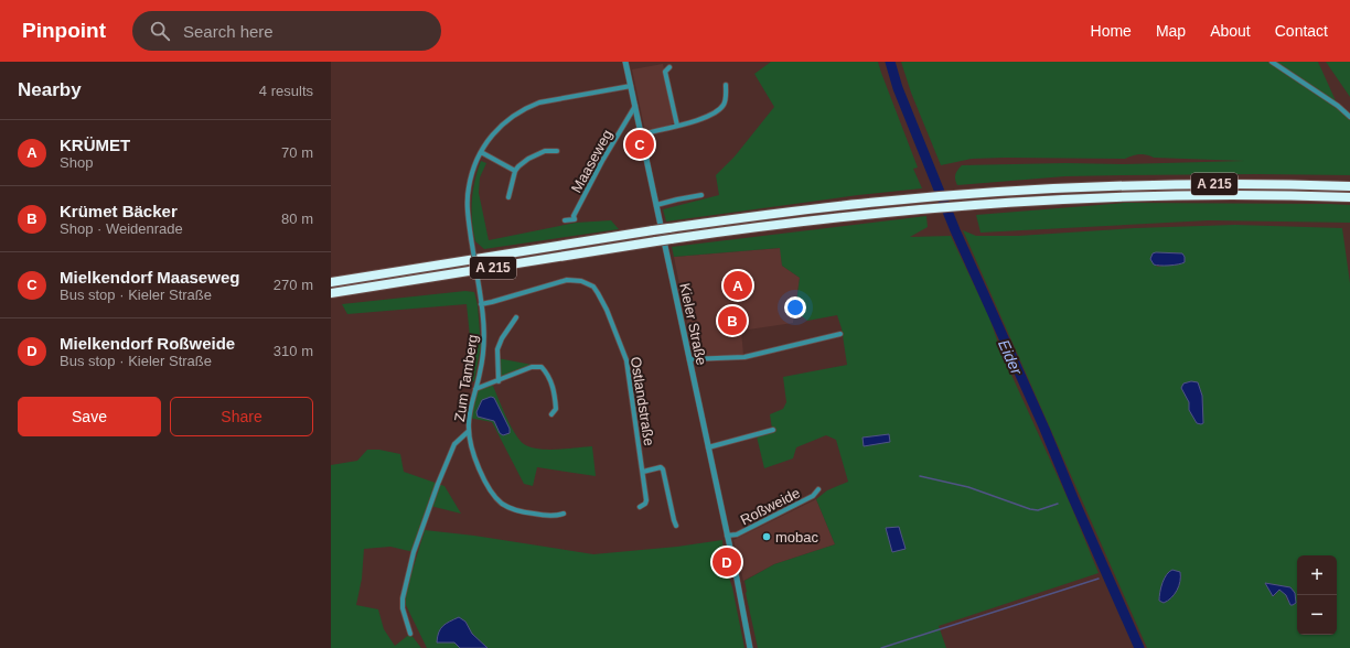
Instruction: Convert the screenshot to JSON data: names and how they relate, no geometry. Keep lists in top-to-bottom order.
{
  "streets": {
    "highway": ["A 215"],
    "street": [
      "Maaseweg",
      "Kieler Straße",
      "Zum Tamberg",
      "Ostlandstraße",
      "Roßweide"
    ]
  },
  "crossings": [
    ["Maaseweg", "Kieler Straße"],
    ["Kieler Straße", "Zum Tamberg"],
    ["Kieler Straße", "Roßweide"],
    ["Zum Tamberg", "Ostlandstraße"]
  ],
  "water": ["Eider"],
  "places": ["mobac"],
  "page": {
    "header": "Pinpoint",
    "search": "Search here",
    "nav": [
      "Home",
      "Map",
      "About",
      "Contact"
    ],
    "heading": ["Nearby", "4 results"],
    "list": [
      {
        "mark": "A",
        "name": "KRÜMET",
        "note": "Shop",
        "value": "70 m"
      },
      {
        "mark": "B",
        "name": "Krümet Bäcker",
        "note": "Shop · Weidenrade",
        "value": "80 m"
      },
      {
        "mark": "C",
        "name": "Mielkendorf Maaseweg",
        "note": "Bus stop · Kieler Straße",
        "value": "270 m"
      },
      {
        "mark": "D",
        "name": "Mielkendorf Roßweide",
        "note": "Bus stop · Kieler Straße",
        "value": "310 m"
      }
    ],
    "pins": [
      "C",
      "A",
      "B",
      "D"
    ],
    "buttons": ["Save", "Share"],
    "map_buttons": ["+", "−"]
  }
}
